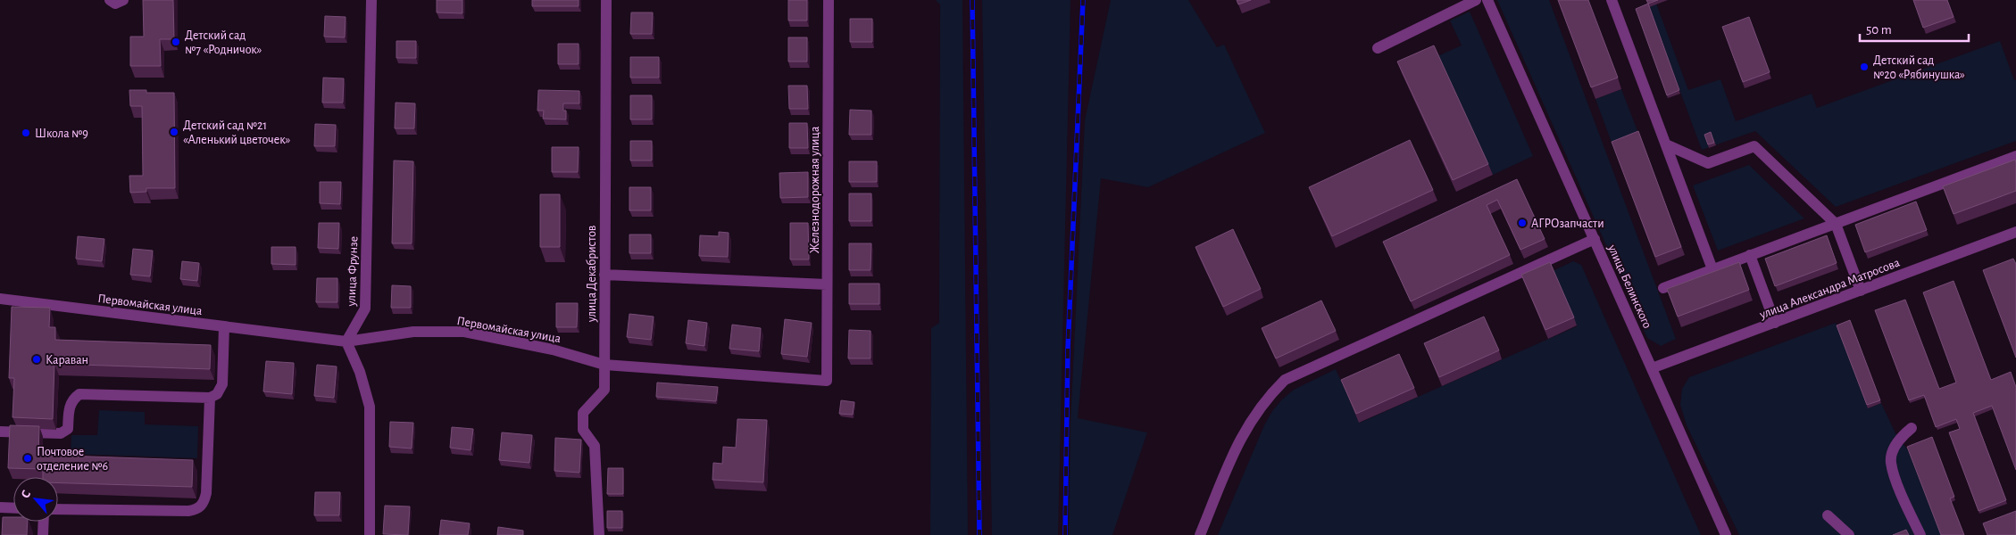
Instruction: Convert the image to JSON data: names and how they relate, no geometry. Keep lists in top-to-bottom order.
{
  "streets": {
    "street": [
      "Железнодорожная улица",
      "улица Фрунзе",
      "улица Декабристов",
      "улица Белинского",
      "улица Александра Матросова",
      "Первомайская улица"
    ]
  },
  "crossings": [
    ["Железнодорожная улица", "Первомайская улица"],
    ["улица Фрунзе", "Первомайская улица"],
    ["улица Декабристов", "Первомайская улица"],
    ["улица Белинского", "улица Александра Матросова"]
  ],
  "places": [
    "Детский сад №7 «Родничок»",
    "Детский сад №20 «Рябинушка»",
    "Детский сад №21 «Аленький цветочек»",
    "Школа №9",
    "АГРОзапчасти",
    "Караван",
    "Почтовое отделение №6"
  ],
  "scale_bar": "50 m",
  "north": "top left"
}
